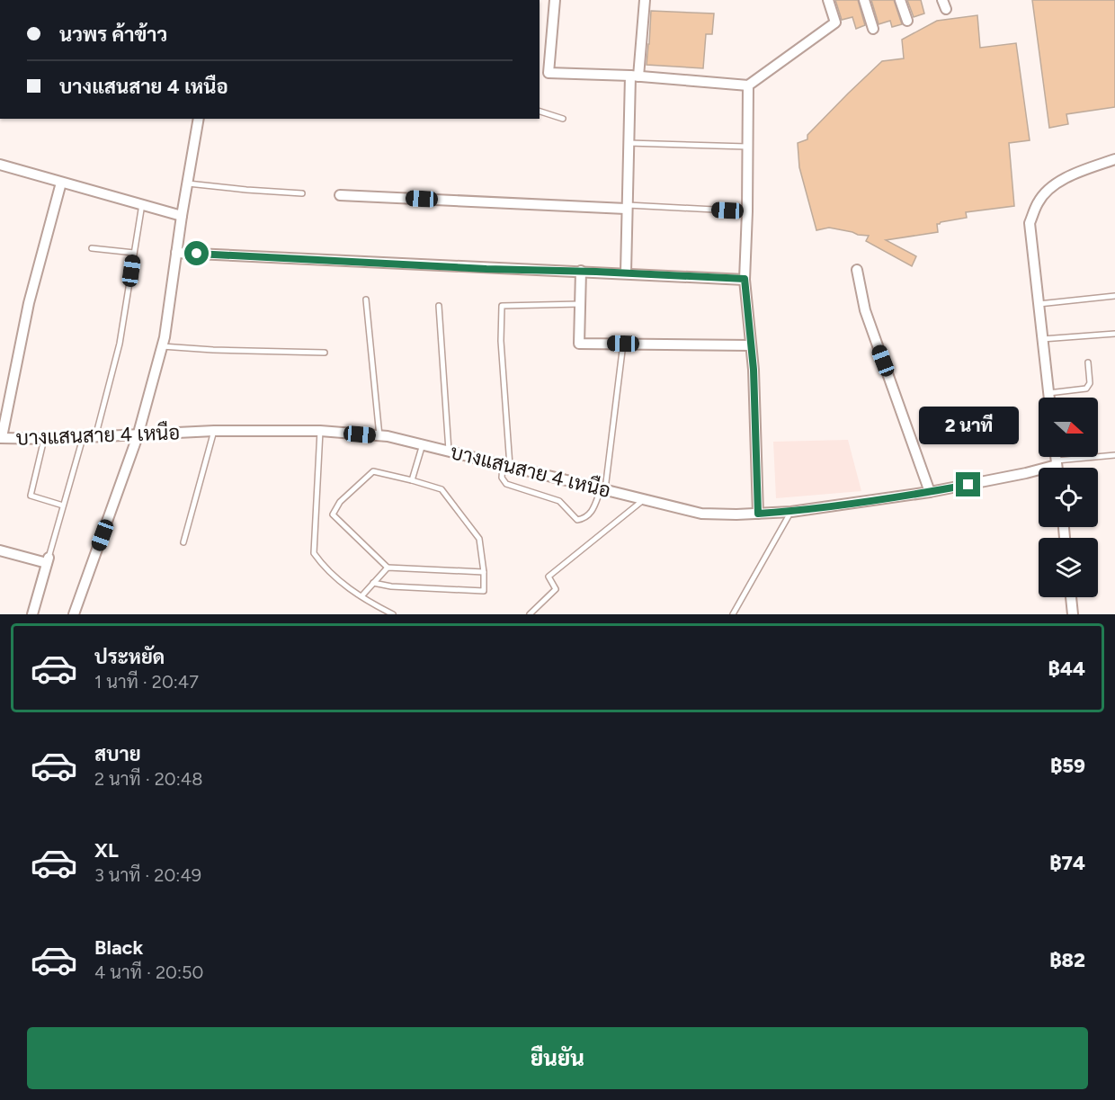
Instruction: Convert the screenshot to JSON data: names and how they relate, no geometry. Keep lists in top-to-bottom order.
{
  "streets": {
    "street": ["บางแสนสาย 4 เหนือ"]
  },
  "north": "right",
  "page": {
    "banner": ["นวพร ค้าข้าว", "บางแสนสาย 4 เหนือ"],
    "bubble": "2 นาที",
    "list": [
      {
        "name": "ประหยัด",
        "note": "1 นาที · 20:47",
        "value": "฿44"
      },
      {
        "name": "สบาย",
        "note": "2 นาที · 20:48",
        "value": "฿59"
      },
      {
        "name": "XL",
        "note": "3 นาที · 20:49",
        "value": "฿74"
      },
      {
        "name": "Black",
        "note": "4 นาที · 20:50",
        "value": "฿82"
      }
    ],
    "buttons": "ยืนยัน"
  }
}
